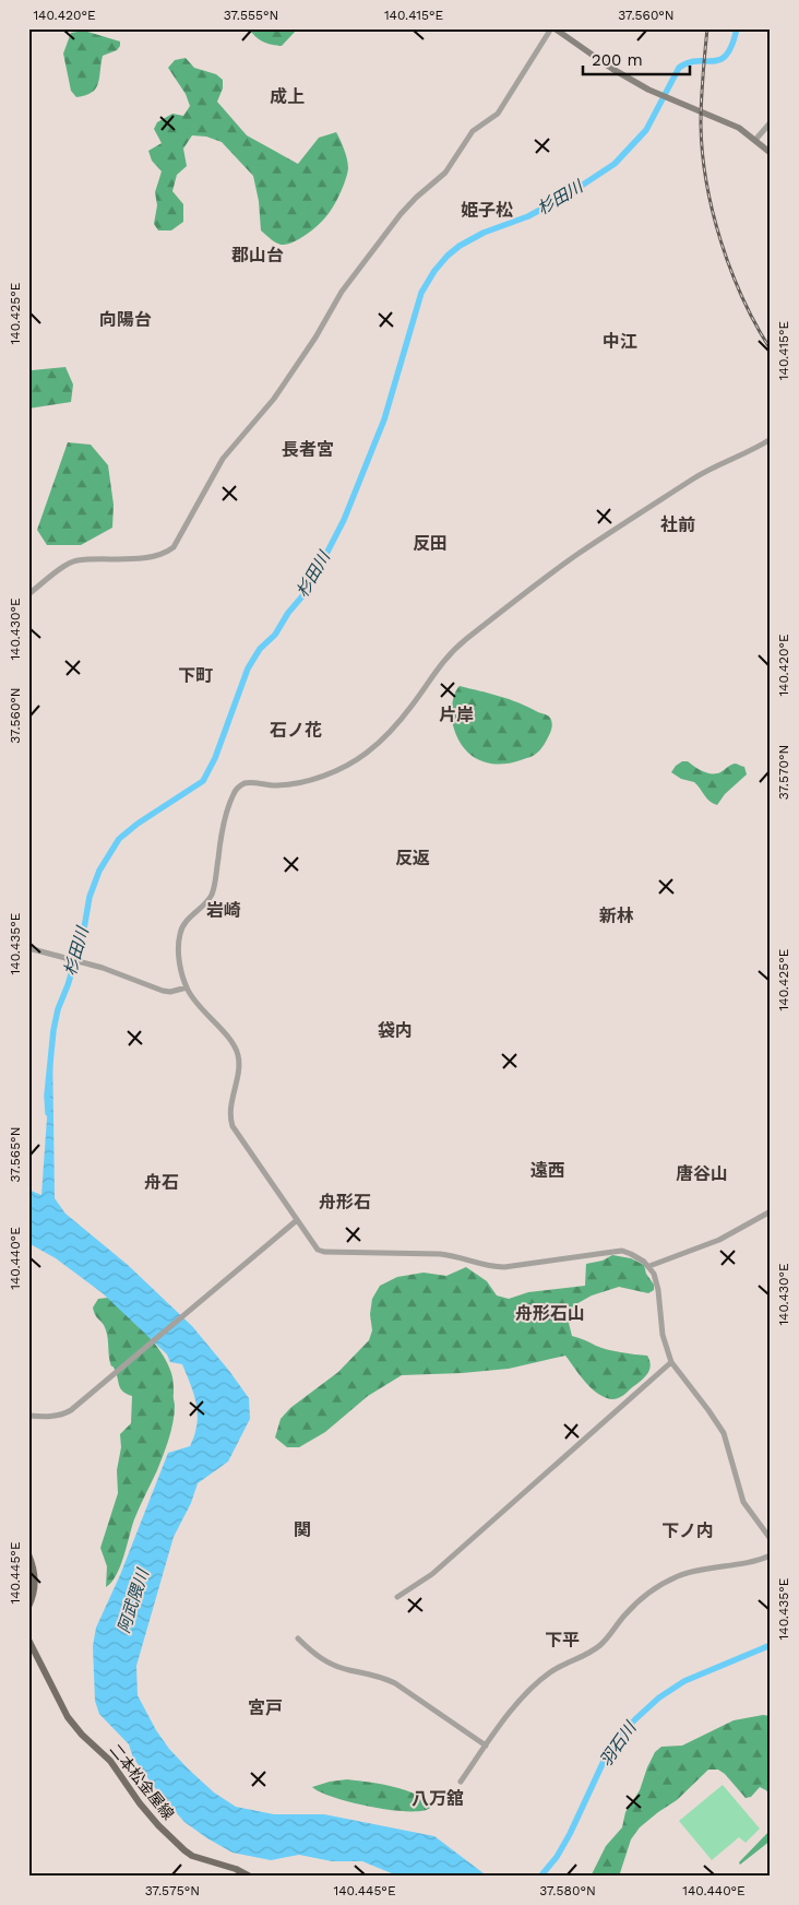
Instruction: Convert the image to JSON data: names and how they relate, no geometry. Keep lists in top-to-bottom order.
{
  "streets": {
    "main road": ["二本松金屋線"]
  },
  "districts": [
    "成上",
    "姫子松",
    "郡山台",
    "向陽台",
    "中江",
    "長者宮",
    "社前",
    "反田",
    "下町",
    "片岸",
    "石ノ花",
    "反返",
    "岩崎",
    "新林",
    "袋内",
    "遠西",
    "唐谷山",
    "舟石",
    "舟形石",
    "舟形石山",
    "関",
    "下ノ内",
    "下平",
    "宮戸",
    "八万舘"
  ],
  "water": ["杉田川", "阿武隈川", "羽石川"],
  "scale_bar": "200 m",
  "coordinates": [
    "140.420°E",
    "37.555°N",
    "140.415°E",
    "37.560°N",
    "140.425°E",
    "140.430°E",
    "37.570°N",
    "140.435°E",
    "37.565°N",
    "140.440°E",
    "140.445°E",
    "37.575°N",
    "37.580°N"
  ]
}
